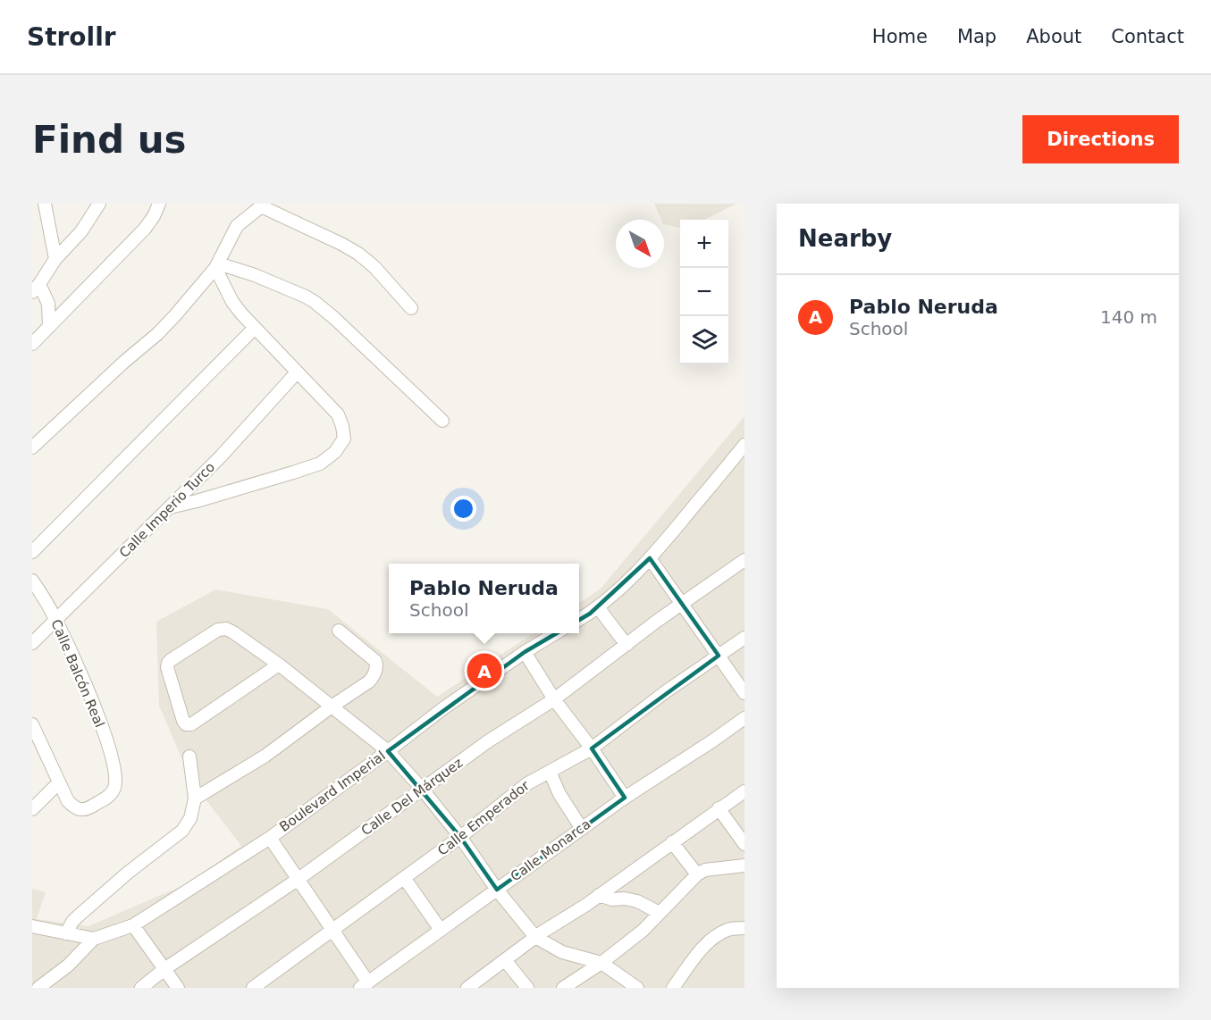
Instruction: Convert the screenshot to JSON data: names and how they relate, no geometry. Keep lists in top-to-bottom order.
{
  "streets": {
    "street": [
      "Calle Imperio Turco",
      "Calle Balcón Real",
      "Boulevard Imperial",
      "Calle Del Márquez",
      "Calle Emperador",
      "Calle Monarca"
    ]
  },
  "crossings": [
    ["Calle Imperio Turco", "Calle Balcón Real"]
  ],
  "north": "bottom right",
  "page": {
    "header": "Strollr",
    "nav": [
      "Home",
      "Map",
      "About",
      "Contact"
    ],
    "buttons": "Directions",
    "title": "Find us",
    "heading": "Nearby",
    "map_buttons": ["+", "−"],
    "list": [
      {
        "mark": "A",
        "name": "Pablo Neruda",
        "note": "School",
        "value": "140 m"
      }
    ],
    "popup": ["Pablo Neruda", "School"],
    "pins": "A"
  }
}
